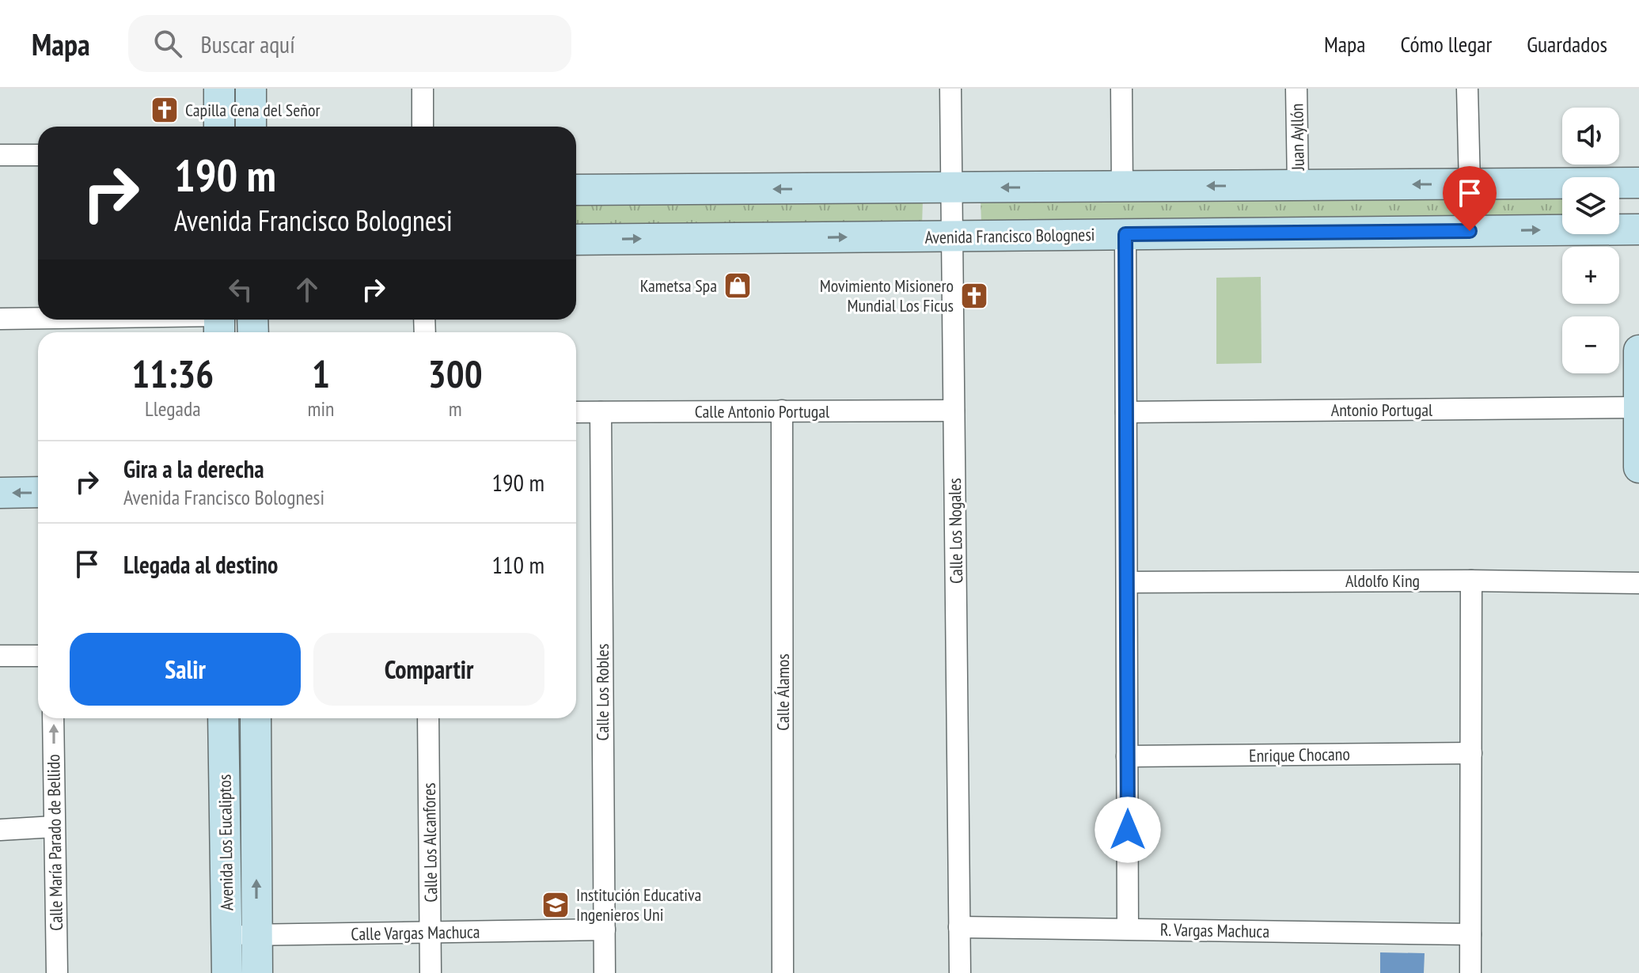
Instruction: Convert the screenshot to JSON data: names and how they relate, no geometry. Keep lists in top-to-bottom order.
{
  "streets": {
    "main road": ["Avenida Francisco Bolognesi", "Avenida Los Eucaliptos"],
    "street": [
      "Juan Ayllón",
      "Antonio Portugal",
      "Calle Antonio Portugal",
      "Calle Los Nogales",
      "Aldolfo King",
      "Calle Los Robles",
      "Calle Álamos",
      "Enrique Chocano",
      "Calle María Parado de Bellido",
      "Calle Los Alcanfores",
      "R. Vargas Machuca",
      "Calle Vargas Machuca"
    ]
  },
  "crossings": [
    ["Avenida Francisco Bolognesi", "Calle Los Nogales"],
    ["Calle Antonio Portugal", "Calle Los Nogales"],
    ["Calle Antonio Portugal", "Calle Los Robles"],
    ["Calle Antonio Portugal", "Calle Álamos"],
    ["Calle Los Nogales", "R. Vargas Machuca"],
    ["Calle Los Robles", "Calle Vargas Machuca"],
    ["Avenida Los Eucaliptos", "Calle Vargas Machuca"],
    ["Calle Los Alcanfores", "Calle Vargas Machuca"]
  ],
  "one_way": ["Calle María Parado de Bellido"],
  "places": {
    "church": ["Capilla Cena del Señor", "Movimiento Misionero Mundial Los Ficus"],
    "shop": ["Kametsa Spa"],
    "school or university": ["Institución Educativa Ingenieros Uni"]
  },
  "page": {
    "header": "Mapa",
    "search": "Buscar aquí",
    "nav": ["Mapa", "Cómo llegar", "Guardados"],
    "map_buttons": ["+", "−"],
    "turn": ["190 m", "Avenida Francisco Bolognesi"],
    "eta": [
      "11:36",
      "Llegada",
      "1",
      "min",
      "300",
      "m"
    ],
    "list": [
      {
        "name": "Gira a la derecha",
        "note": "Avenida Francisco Bolognesi",
        "value": "190 m"
      },
      {
        "name": "Llegada al destino",
        "value": "110 m"
      }
    ],
    "buttons": ["Salir", "Compartir"]
  }
}
